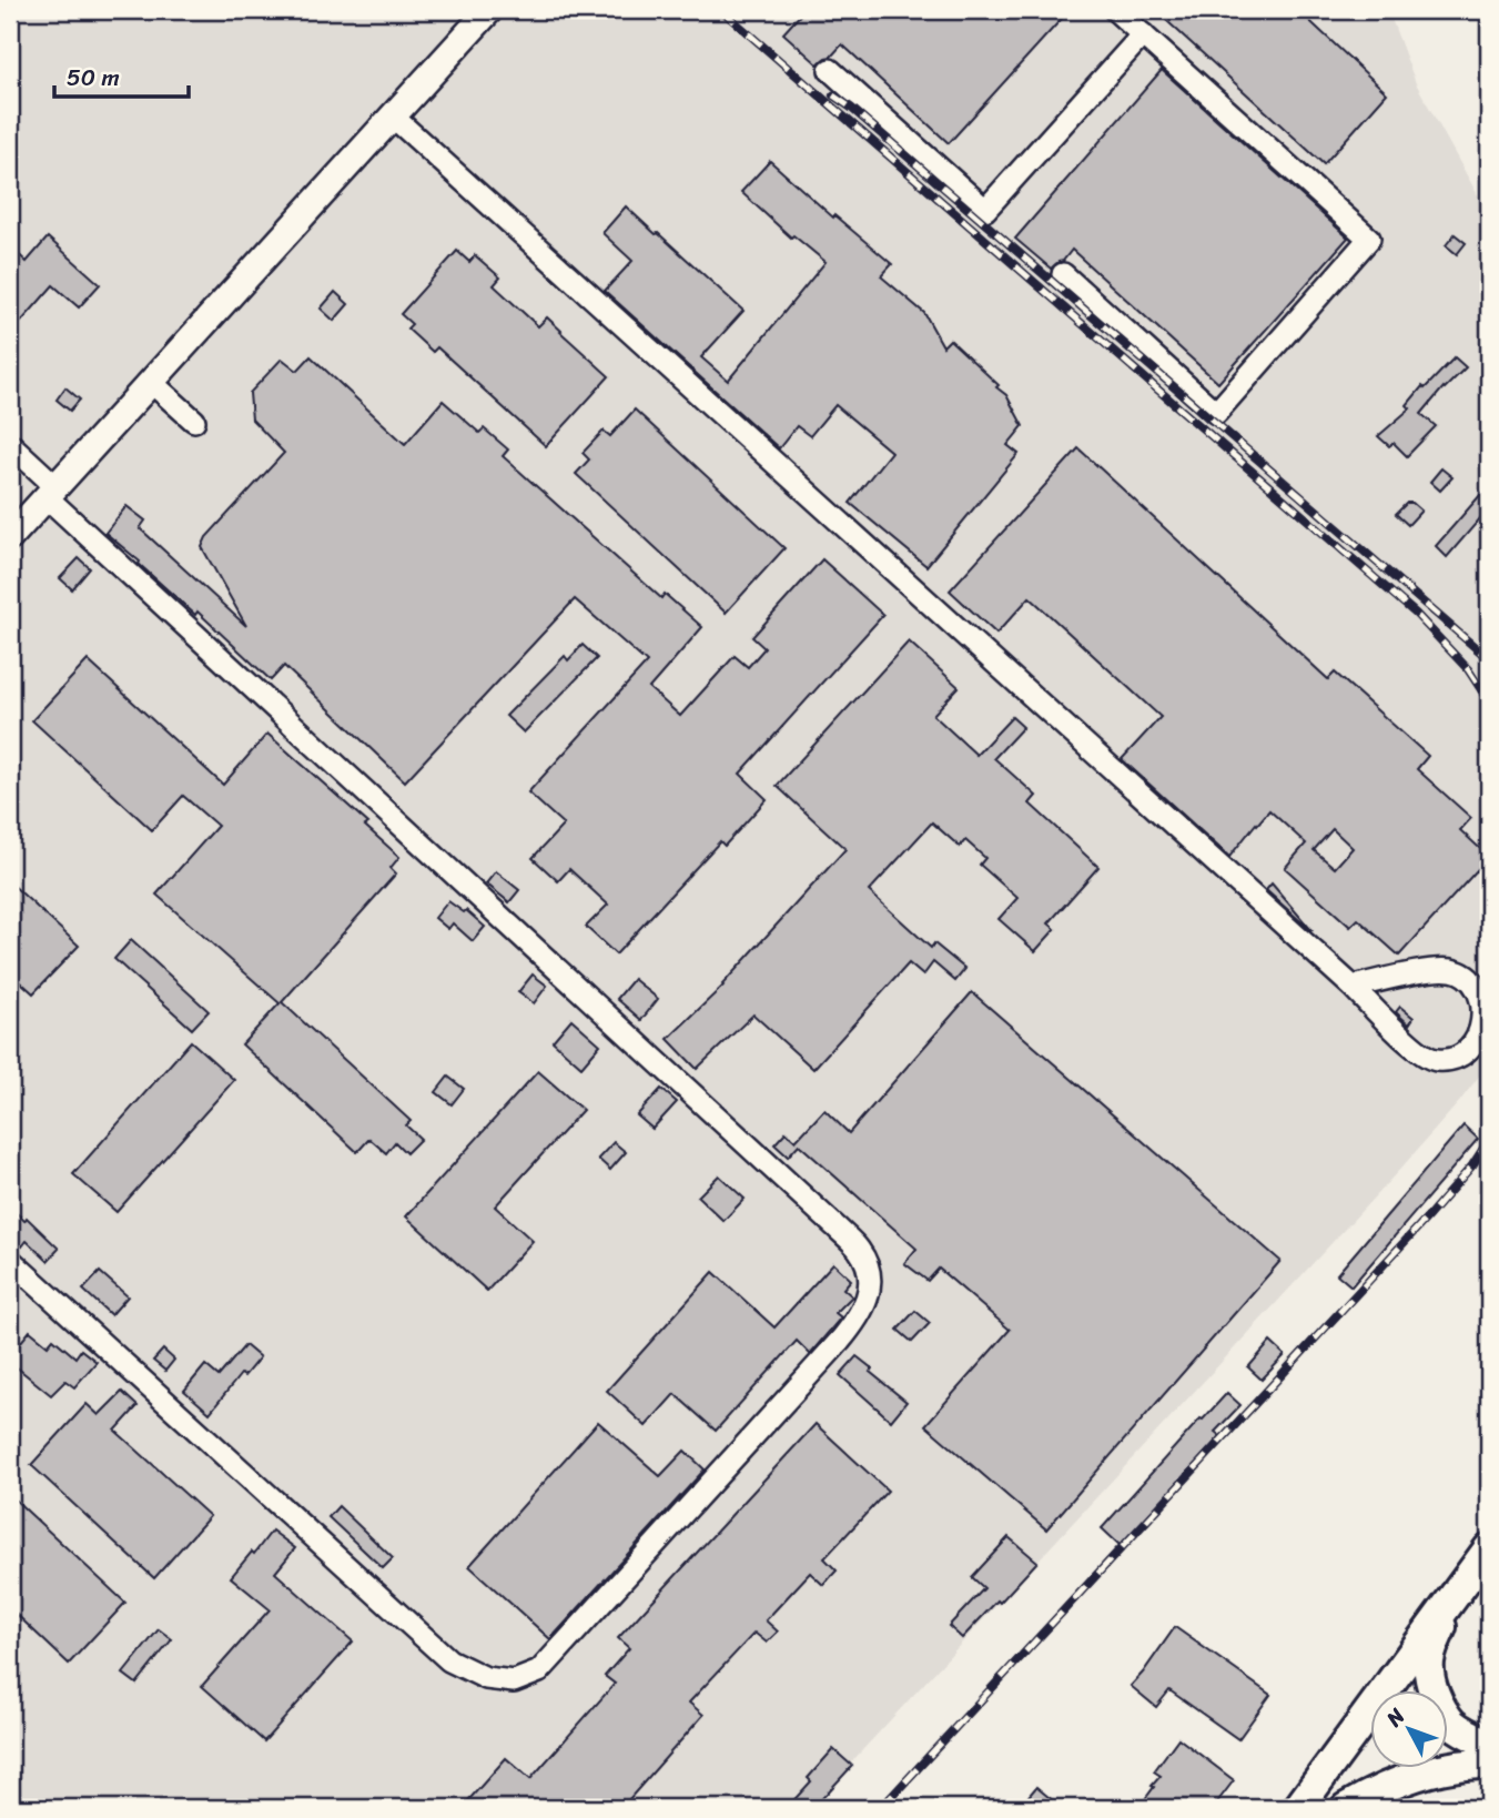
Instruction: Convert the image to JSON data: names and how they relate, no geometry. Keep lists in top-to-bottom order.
{
  "scale_bar": "50 m",
  "north": "top left"
}
